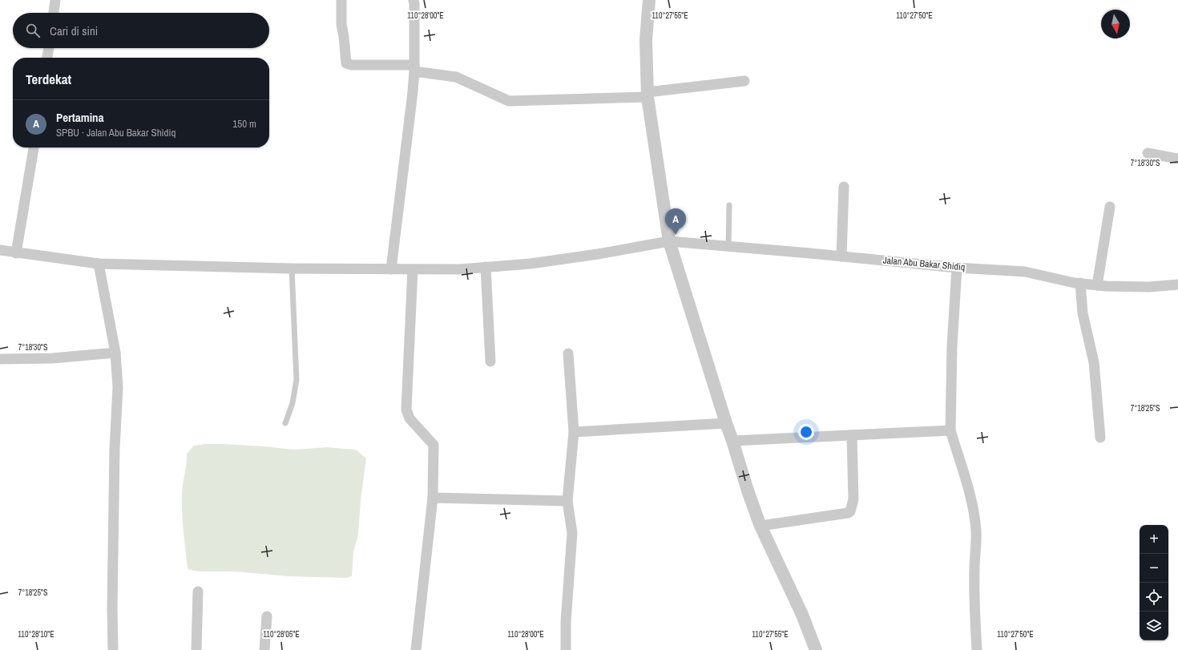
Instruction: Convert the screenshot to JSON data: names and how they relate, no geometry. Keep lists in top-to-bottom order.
{
  "streets": {
    "street": ["Jalan Abu Bakar Shidiq"]
  },
  "north": "bottom",
  "page": {
    "search": "Cari di sini",
    "heading": "Terdekat",
    "list": [
      {
        "mark": "A",
        "name": "Pertamina",
        "note": "SPBU · Jalan Abu Bakar Shidiq",
        "value": "150 m"
      }
    ],
    "pins": "A",
    "map_buttons": ["+", "−"]
  },
  "coordinates": [
    "110°28'00\"E",
    "110°27'55\"E",
    "110°27'50\"E",
    "7°18'30\"S",
    "7°18'25\"S",
    "110°28'10\"E",
    "110°28'05\"E"
  ]
}
